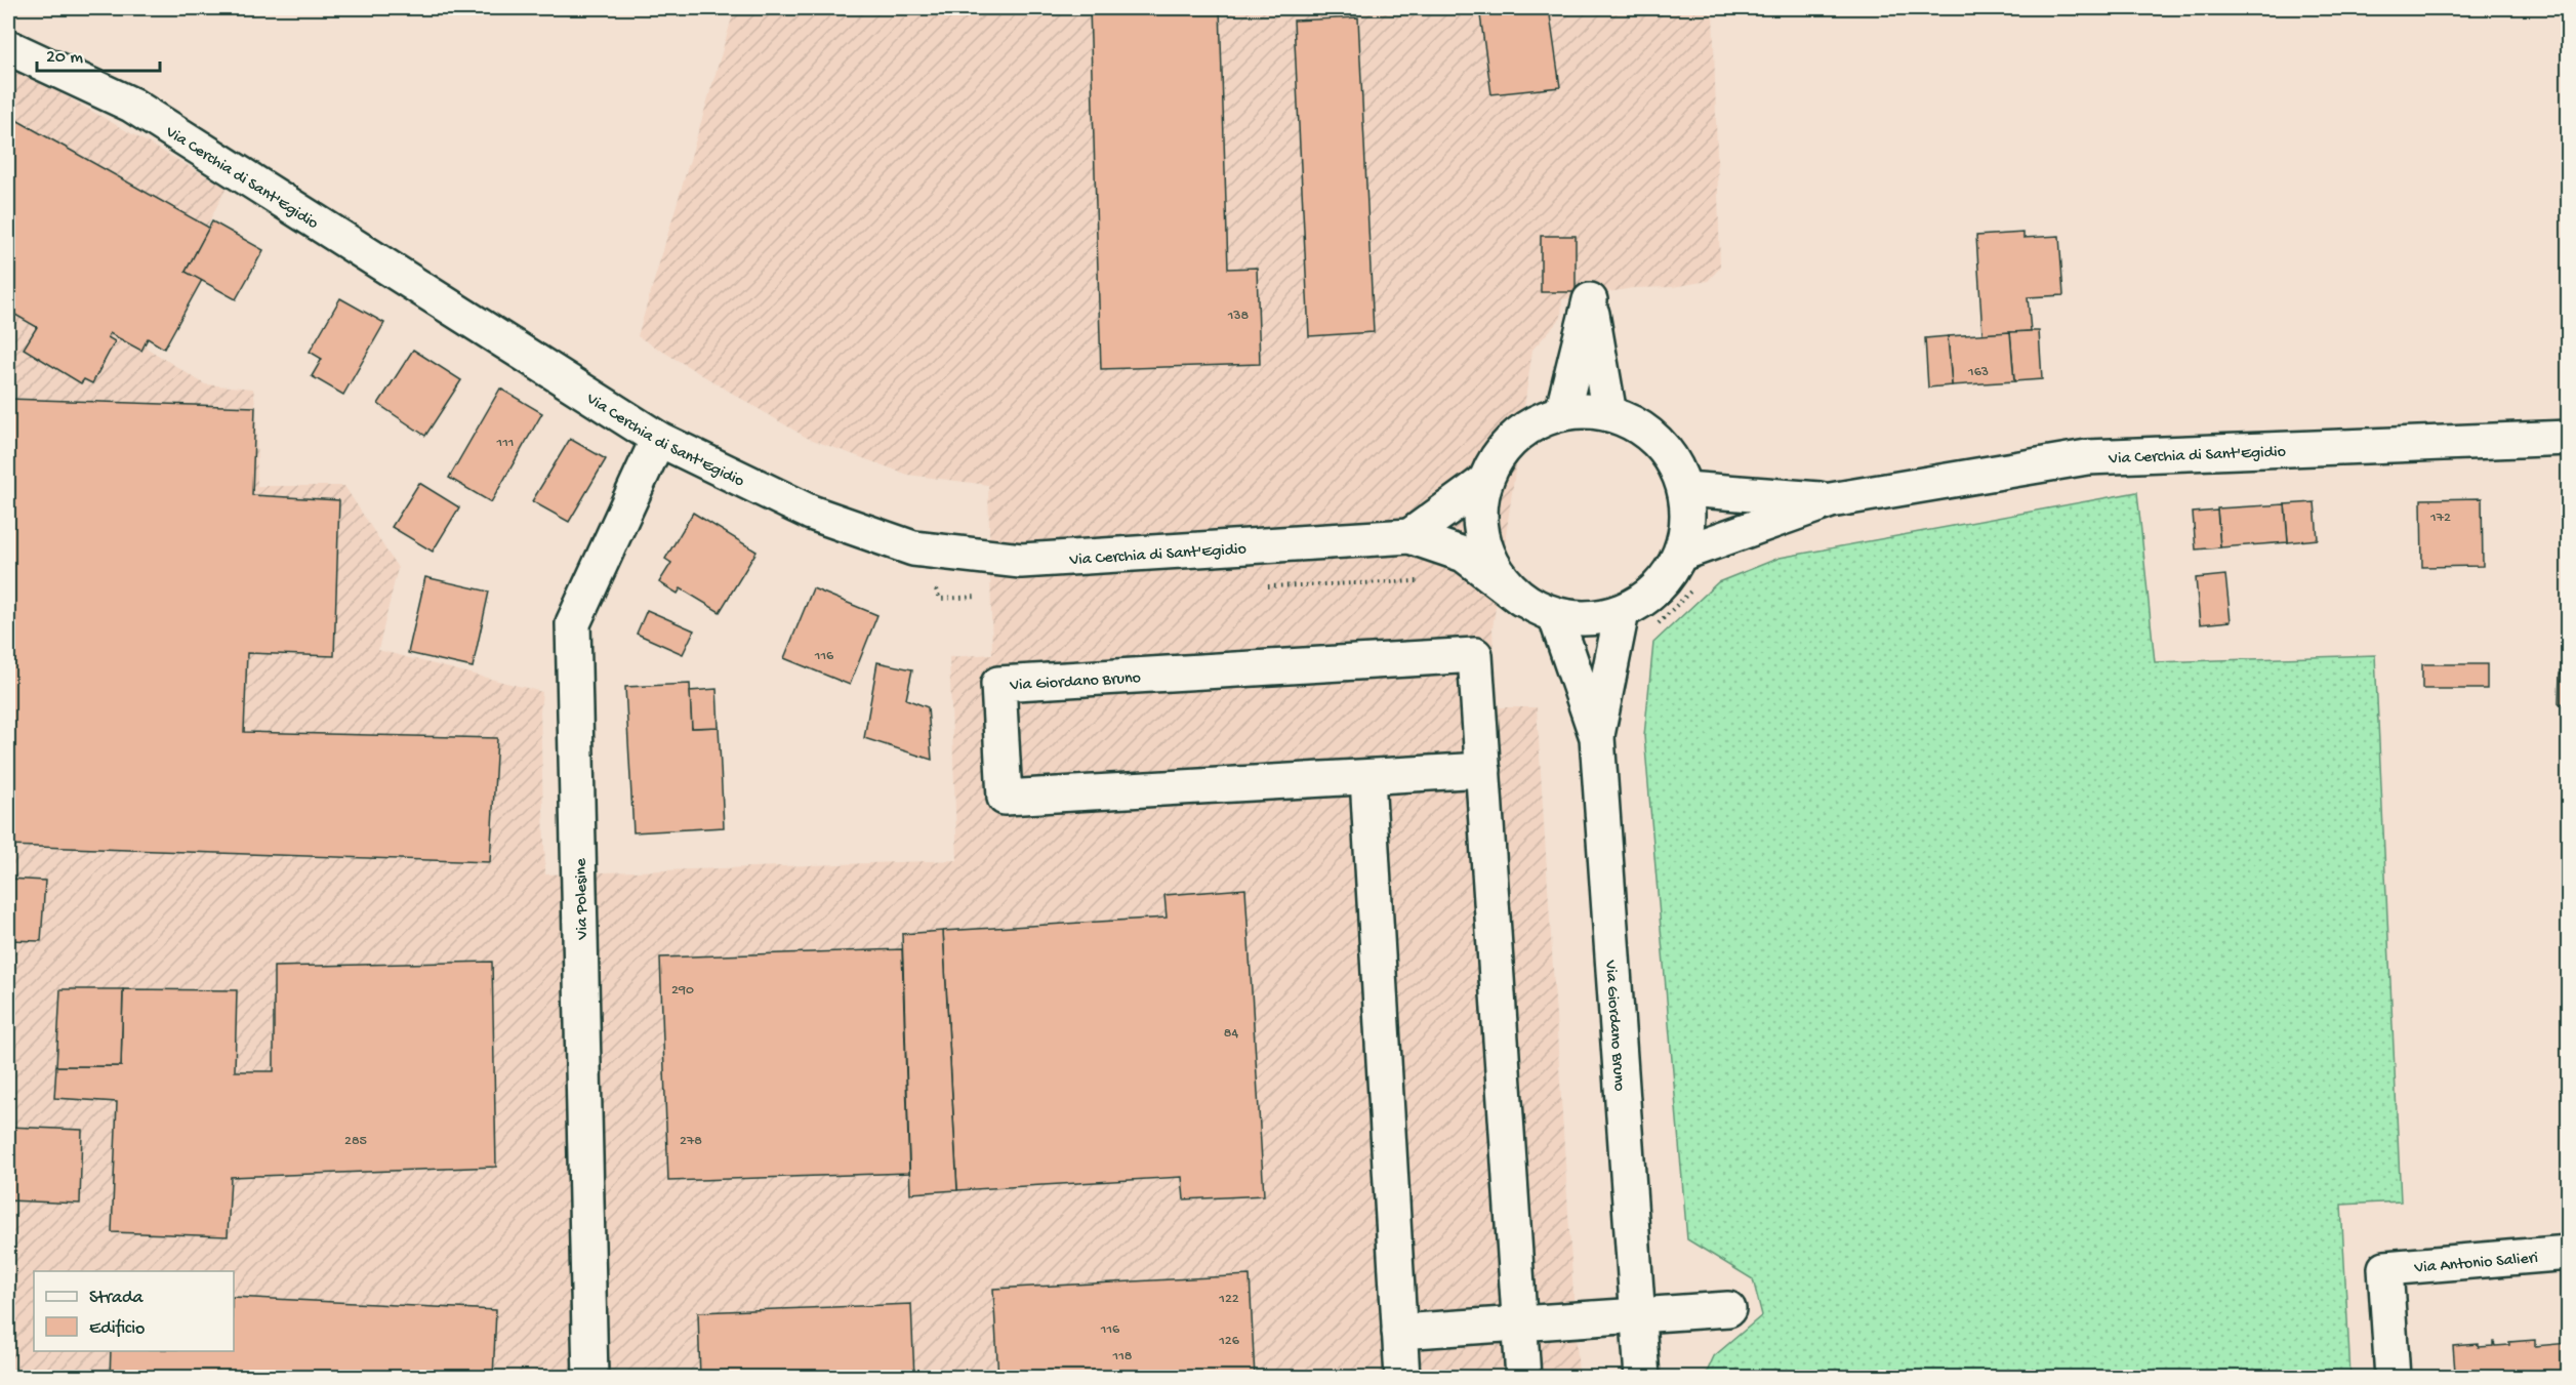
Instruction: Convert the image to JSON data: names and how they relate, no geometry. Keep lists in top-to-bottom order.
{
  "streets": {
    "street": [
      "Via Cerchia di Sant'Egidio",
      "Via Giordano Bruno",
      "Via Polesine",
      "Via Antonio Salieri"
    ]
  },
  "crossings": [
    ["Via Cerchia di Sant'Egidio", "Via Giordano Bruno"],
    ["Via Cerchia di Sant'Egidio", "Via Polesine"]
  ],
  "house_numbers": [
    "138",
    "163",
    "111",
    "172",
    "116",
    "290",
    "84",
    "285",
    "278",
    "122",
    "116",
    "126",
    "118"
  ],
  "legend": ["Strada", "Edificio"],
  "scale_bar": "20 m"
}
